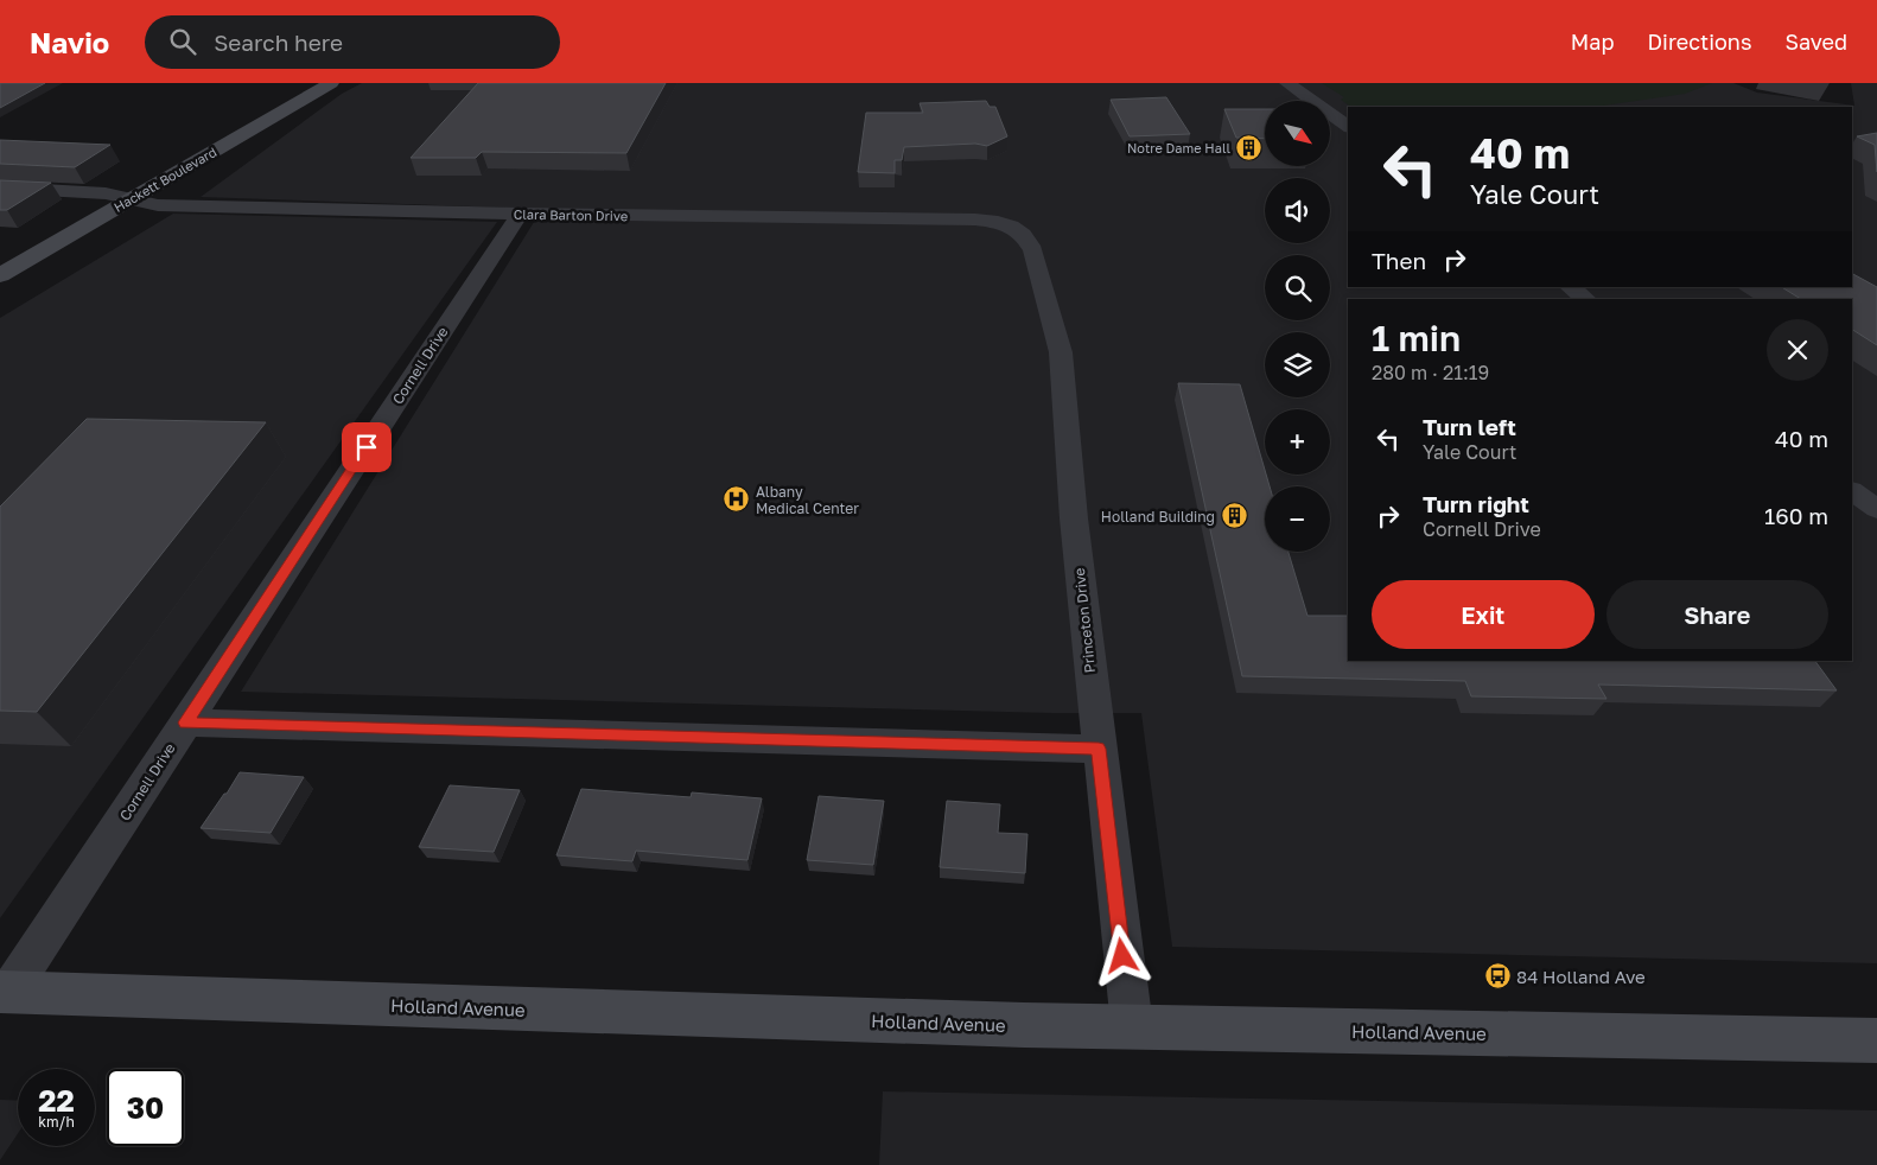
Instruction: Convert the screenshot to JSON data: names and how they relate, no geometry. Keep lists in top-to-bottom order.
{
  "streets": {
    "street": [
      "Hackett Boulevard",
      "Clara Barton Drive",
      "Cornell Drive",
      "Princeton Drive",
      "Holland Avenue"
    ]
  },
  "crossings": [
    ["Hackett Boulevard", "Clara Barton Drive"],
    ["Clara Barton Drive", "Cornell Drive"],
    ["Clara Barton Drive", "Princeton Drive"],
    ["Cornell Drive", "Holland Avenue"],
    ["Princeton Drive", "Holland Avenue"]
  ],
  "places": {
    "building": ["Notre Dame Hall", "Holland Building"],
    "hospital": ["Albany Medical Center"],
    "bus stop": ["84 Holland Ave"]
  },
  "north": "bottom right",
  "page": {
    "header": "Navio",
    "search": "Search here",
    "nav": ["Map", "Directions", "Saved"],
    "map_buttons": ["+", "−"],
    "turn": ["40 m", "Yale Court"],
    "then": "Then",
    "heading": ["1 min", "280 m · 21:19"],
    "list": [
      {
        "name": "Turn left",
        "note": "Yale Court",
        "value": "40 m"
      },
      {
        "name": "Turn right",
        "note": "Cornell Drive",
        "value": "160 m"
      }
    ],
    "buttons": ["Exit", "Share"],
    "speed": "22 km/h",
    "limit": "30"
  }
}
